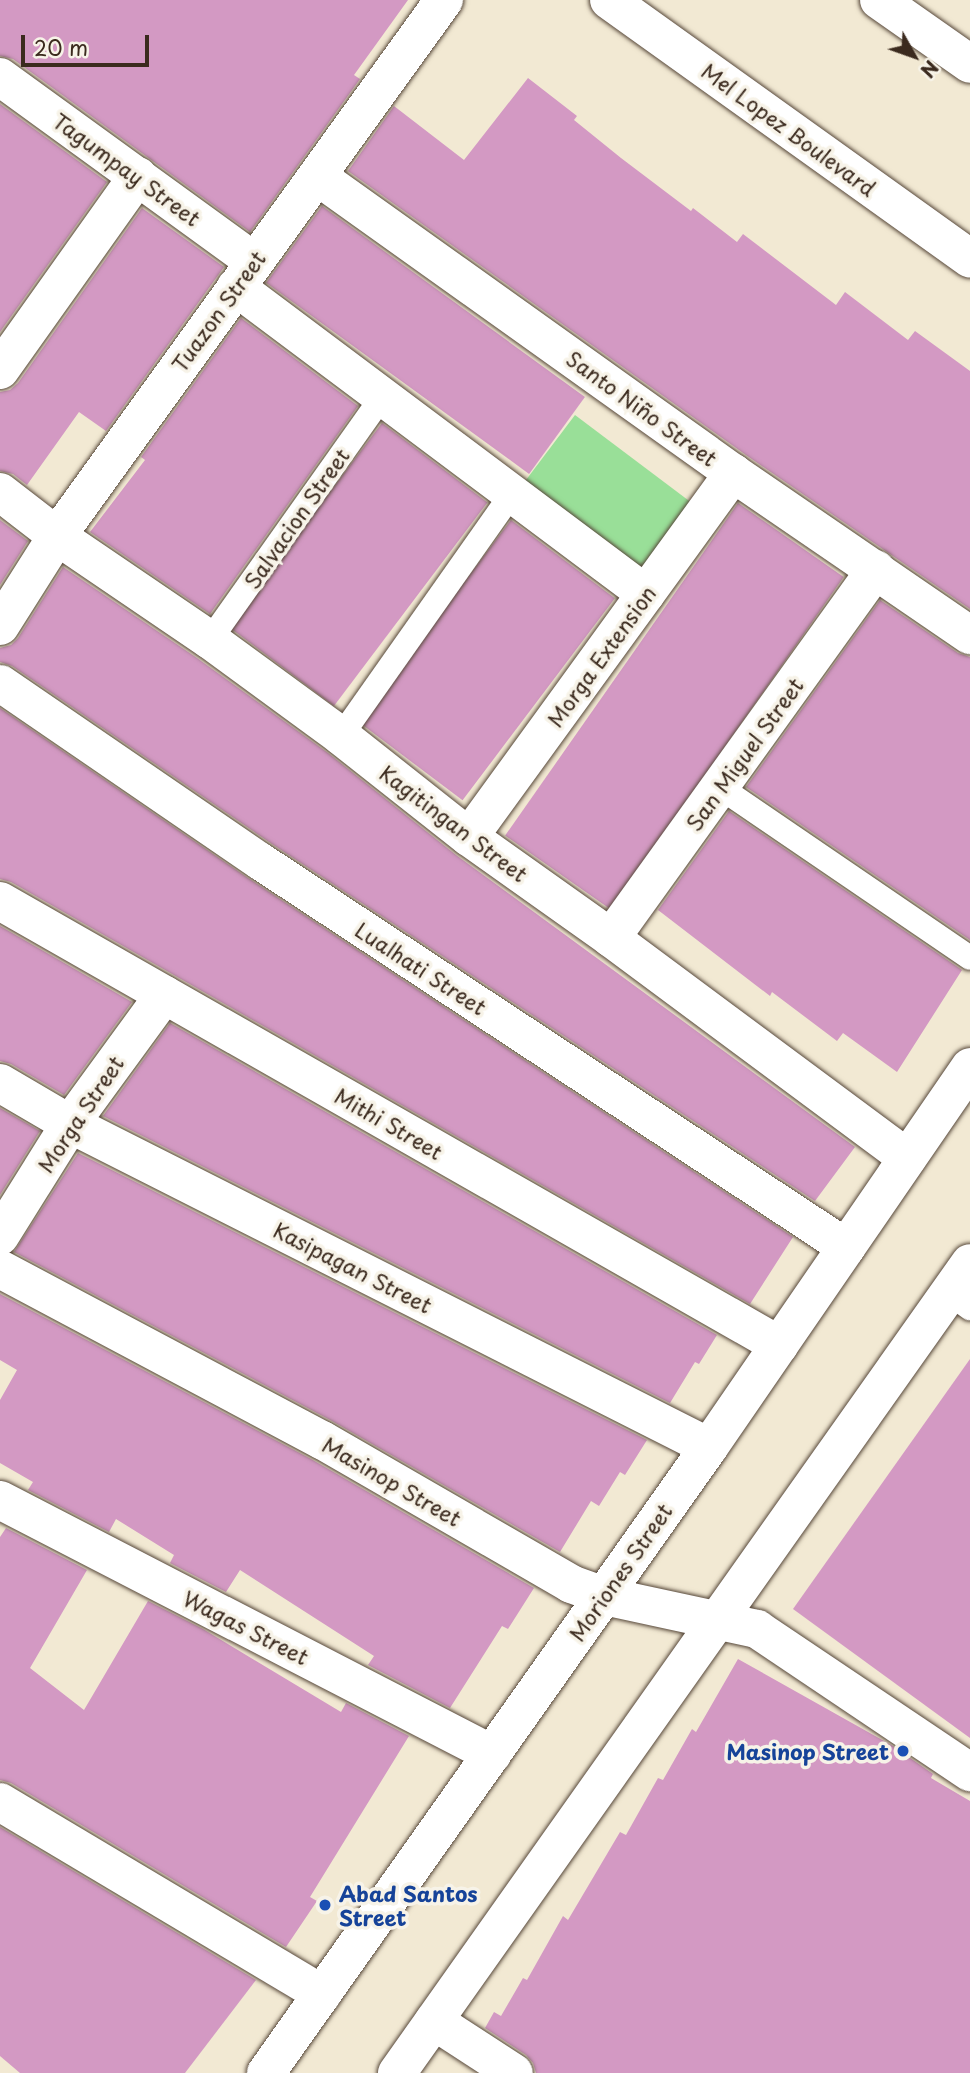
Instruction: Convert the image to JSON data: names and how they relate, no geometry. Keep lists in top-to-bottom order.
{
  "streets": {
    "main road": [
      "Mel Lopez Boulevard",
      "Tagumpay Street",
      "Tuazon Street",
      "Santo Niño Street",
      "Morga Extension",
      "San Miguel Street",
      "Kagitingan Street",
      "Morga Street",
      "Mithi Street",
      "Kasipagan Street",
      "Masinop Street",
      "Moriones Street",
      "Wagas Street"
    ],
    "street": ["Lualhati Street"],
    "lane": ["Salvacion Street"]
  },
  "crossings": [
    ["Tagumpay Street", "Tuazon Street"],
    ["Tuazon Street", "Santo Niño Street"],
    ["Tuazon Street", "Kagitingan Street"],
    ["Santo Niño Street", "Morga Extension"],
    ["Santo Niño Street", "San Miguel Street"],
    ["Salvacion Street", "Kagitingan Street"],
    ["Morga Extension", "Kagitingan Street"],
    ["San Miguel Street", "Kagitingan Street"],
    ["Kagitingan Street", "Moriones Street"],
    ["Lualhati Street", "Moriones Street"],
    ["Morga Street", "Mithi Street"],
    ["Morga Street", "Kasipagan Street"],
    ["Mithi Street", "Moriones Street"],
    ["Kasipagan Street", "Moriones Street"],
    ["Masinop Street", "Moriones Street"],
    ["Moriones Street", "Wagas Street"]
  ],
  "places": ["Masinop Street", "Abad Santos Street"],
  "scale_bar": "20 m",
  "north": "bottom right"
}
